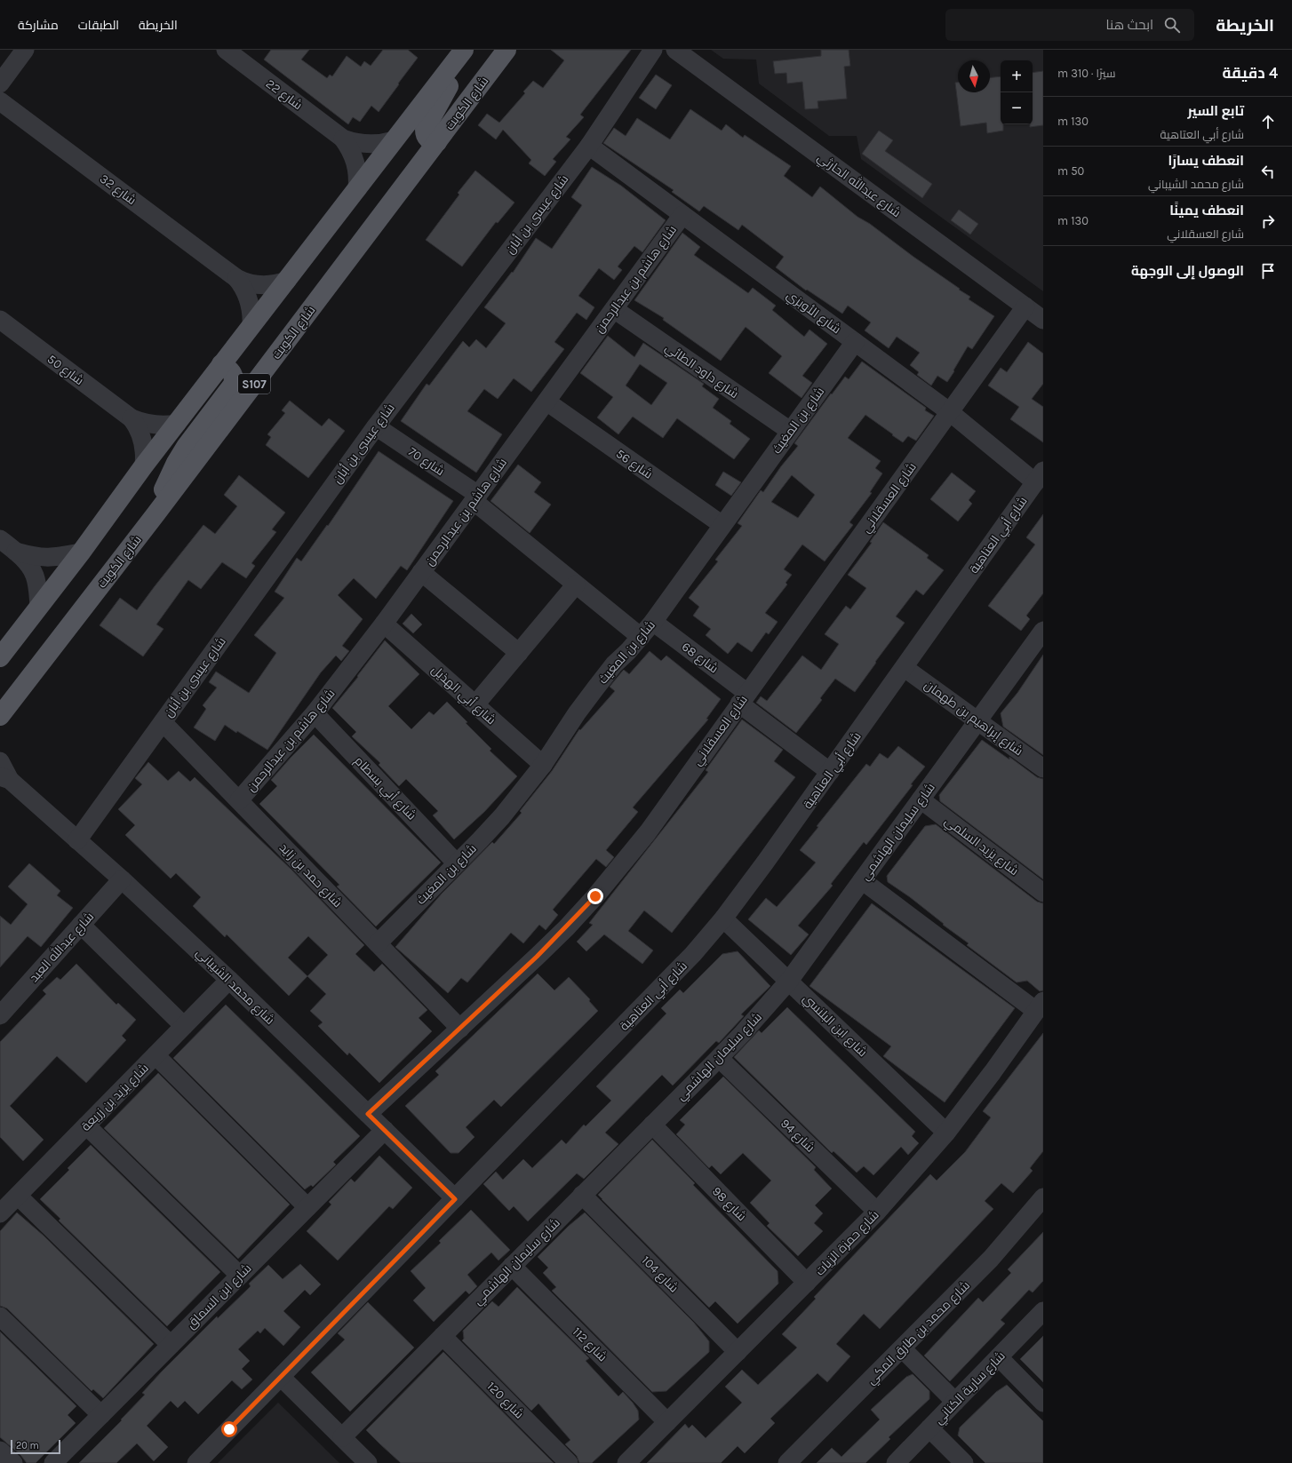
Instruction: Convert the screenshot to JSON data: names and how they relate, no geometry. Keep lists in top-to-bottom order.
{
  "streets": {
    "main road": ["شارع الكويت", "S107"],
    "street": [
      "شارع 22",
      "شارع عبدالله الحارثي",
      "شارع 32",
      "شارع عيسى بن أبان",
      "شارع هاشم بن عبدالرحمن",
      "شارع الأوبزي",
      "شارع 50",
      "شارع داود الطائي",
      "شارع بن المغيث",
      "شارع 70",
      "شارع 56",
      "شارع العسقلاني",
      "شارع أبي العتاهية",
      "شارع 68",
      "شارع أبي الهذيل",
      "شارع إبراهيم بن طهمان",
      "شارع أبي بسطام",
      "شارع سليمان الهاشمي",
      "شارع يزيد السلمي",
      "شارع حمد بن زايد",
      "شارع عبدالله العبد",
      "شارع محمد الشيباني",
      "شارع ابن البلنسي",
      "شارع يزيد بن زريعة",
      "شارع 94",
      "شارع 98",
      "شارع حمزة الزيات",
      "شارع 104",
      "شارع ابن السماق",
      "شارع محمد بن طارق المكي",
      "شارع 112",
      "شارع سارية الكناني",
      "شارع 120"
    ]
  },
  "crossings": [
    ["شارع عبدالله الحارثي", "شارع العسقلاني"],
    ["شارع عيسى بن أبان", "شارع الأوبزي"],
    ["شارع عيسى بن أبان", "شارع 70"],
    ["شارع عيسى بن أبان", "شارع حمد بن زايد"],
    ["شارع عيسى بن أبان", "شارع محمد الشيباني"],
    ["شارع هاشم بن عبدالرحمن", "شارع الأوبزي"],
    ["شارع هاشم بن عبدالرحمن", "شارع داود الطائي"],
    ["شارع هاشم بن عبدالرحمن", "شارع 70"],
    ["شارع هاشم بن عبدالرحمن", "شارع 56"],
    ["شارع هاشم بن عبدالرحمن", "شارع أبي الهذيل"],
    ["شارع هاشم بن عبدالرحمن", "شارع أبي بسطام"],
    ["شارع هاشم بن عبدالرحمن", "شارع حمد بن زايد"],
    ["شارع الأوبزي", "شارع بن المغيث"],
    ["شارع الأوبزي", "شارع العسقلاني"],
    ["شارع الأوبزي", "شارع أبي العتاهية"],
    ["شارع داود الطائي", "شارع بن المغيث"],
    ["شارع بن المغيث", "شارع 70"],
    ["شارع بن المغيث", "شارع 56"],
    ["شارع بن المغيث", "شارع 68"],
    ["شارع بن المغيث", "شارع أبي الهذيل"],
    ["شارع بن المغيث", "شارع أبي بسطام"],
    ["شارع بن المغيث", "شارع حمد بن زايد"],
    ["شارع العسقلاني", "شارع 68"],
    ["شارع العسقلاني", "شارع حمد بن زايد"],
    ["شارع العسقلاني", "شارع محمد الشيباني"],
    ["شارع أبي العتاهية", "شارع 68"],
    ["شارع أبي العتاهية", "شارع إبراهيم بن طهمان"],
    ["شارع أبي العتاهية", "شارع محمد الشيباني"],
    ["شارع أبي العتاهية", "شارع ابن البلنسي"],
    ["شارع إبراهيم بن طهمان", "شارع سليمان الهاشمي"],
    ["شارع سليمان الهاشمي", "شارع يزيد السلمي"],
    ["شارع سليمان الهاشمي", "شارع ابن البلنسي"],
    ["شارع سليمان الهاشمي", "شارع 94"],
    ["شارع سليمان الهاشمي", "شارع 98"],
    ["شارع سليمان الهاشمي", "شارع 104"],
    ["شارع سليمان الهاشمي", "شارع 112"],
    ["شارع سليمان الهاشمي", "شارع 120"],
    ["شارع عبدالله العبد", "شارع محمد الشيباني"],
    ["شارع محمد الشيباني", "شارع يزيد بن زريعة"],
    ["شارع محمد الشيباني", "شارع ابن السماق"],
    ["شارع ابن البلنسي", "شارع حمزة الزيات"],
    ["شارع 94", "شارع حمزة الزيات"],
    ["شارع 98", "شارع حمزة الزيات"],
    ["شارع حمزة الزيات", "شارع 104"],
    ["شارع حمزة الزيات", "شارع 112"]
  ],
  "scale_bar": "20 m",
  "north": "bottom",
  "page": {
    "header": "الخريطة",
    "search": "ابحث هنا",
    "nav": ["الخريطة", "الطبقات", "مشاركة"],
    "heading": ["4 دقيقة", "سيرًا · 310 m"],
    "map_buttons": ["+", "−"],
    "list": [
      ["تابع السير", "شارع أبي العتاهية", "130 m"],
      ["انعطف يسارًا", "شارع محمد الشيباني", "50 m"],
      ["انعطف يمينًا", "شارع العسقلاني", "130 m"],
      "الوصول إلى الوجهة"
    ],
    "scale": "20 m"
  }
}
